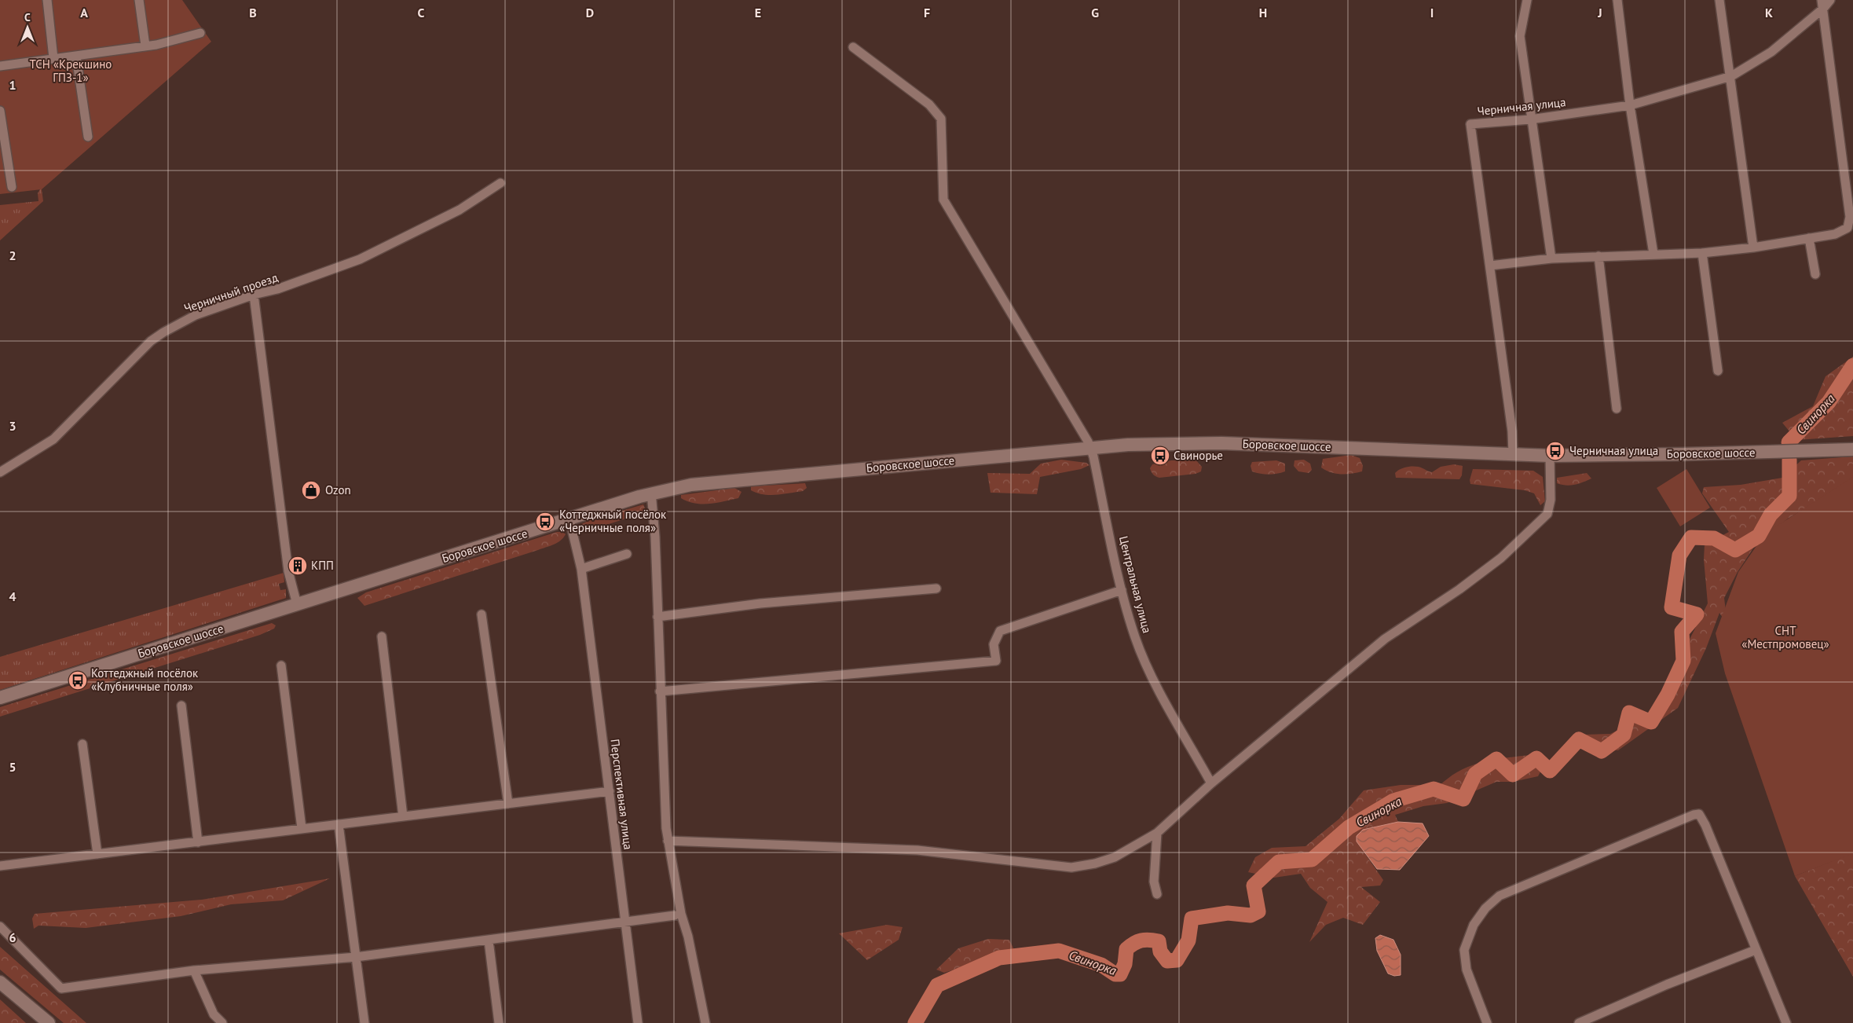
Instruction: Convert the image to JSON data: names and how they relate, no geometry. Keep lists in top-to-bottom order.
{
  "streets": {
    "main road": ["Боровское шоссе"],
    "street": [
      "Черничная улица",
      "Черничный проезд",
      "Центральная улица",
      "Перспективная улица"
    ]
  },
  "crossings": [
    ["Черничная улица", "Боровское шоссе"],
    ["Боровское шоссе", "Центральная улица"],
    ["Боровское шоссе", "Перспективная улица"]
  ],
  "water": ["Свинорка"],
  "parks": ["ТСН «Крекшино ГПЗ-1»", "СНТ «Местпромовец»"],
  "places": {
    "bus stop": [
      "Черничная улица",
      "Свинорье",
      "Коттеджный посёлок «Черничные поля»",
      "Коттеджный посёлок «Клубничные поля»"
    ],
    "shop": ["Ozon"],
    "building": ["КПП"]
  },
  "north": "top",
  "grid": {
    "columns": [
      "A",
      "B",
      "C",
      "D",
      "E",
      "F",
      "G",
      "H",
      "I",
      "J",
      "K"
    ],
    "rows": [
      "1",
      "2",
      "3",
      "4",
      "5",
      "6"
    ]
  }
}
